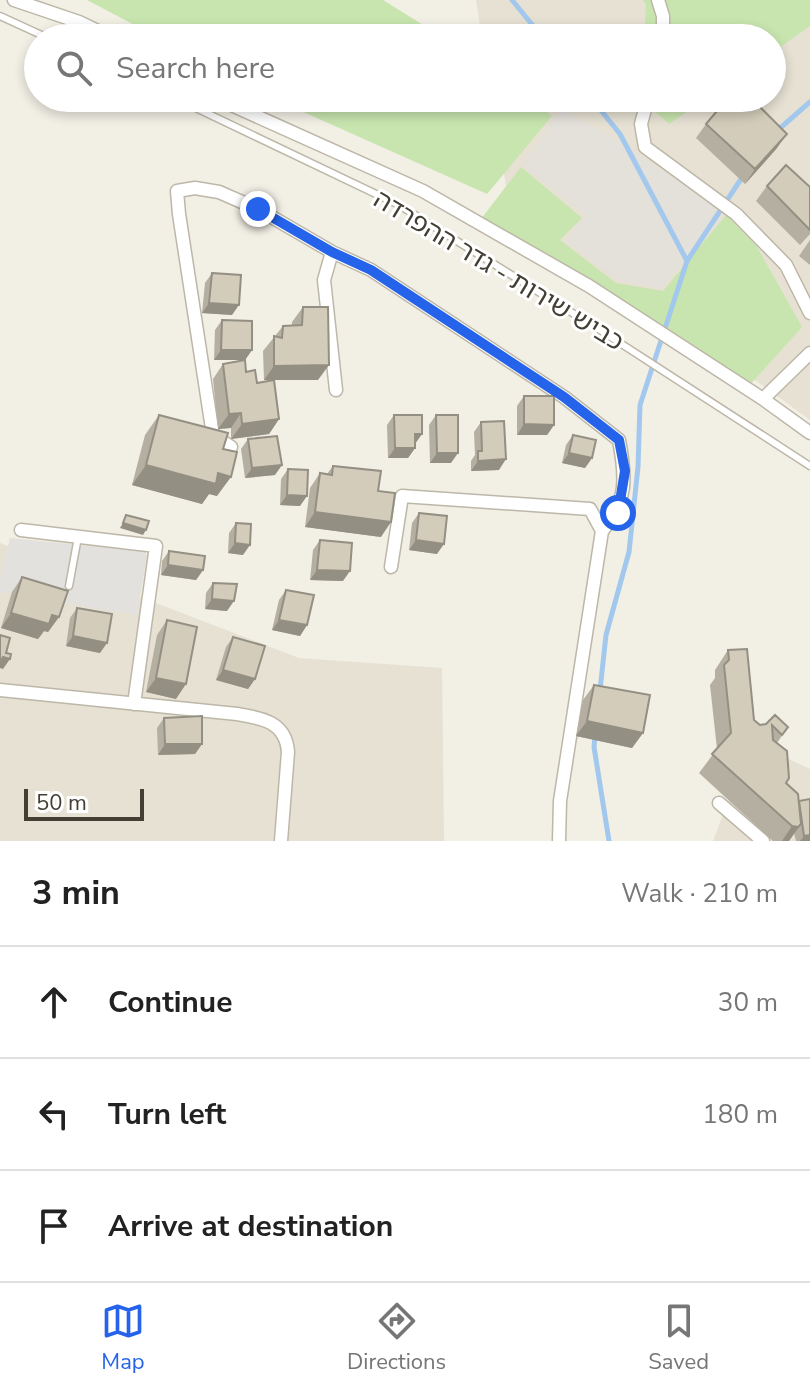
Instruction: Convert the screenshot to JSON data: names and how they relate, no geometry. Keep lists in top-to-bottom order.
{
  "streets": {
    "lane": ["כביש שירות - גדר ההפרדה"]
  },
  "scale_bar": "50 m",
  "page": {
    "search": "Search here",
    "scale": "50 m",
    "heading": ["3 min", "Walk · 210 m"],
    "list": [
      ["Continue", "30 m"],
      ["Turn left", "180 m"],
      "Arrive at destination"
    ],
    "nav": ["Map", "Directions", "Saved"]
  }
}
